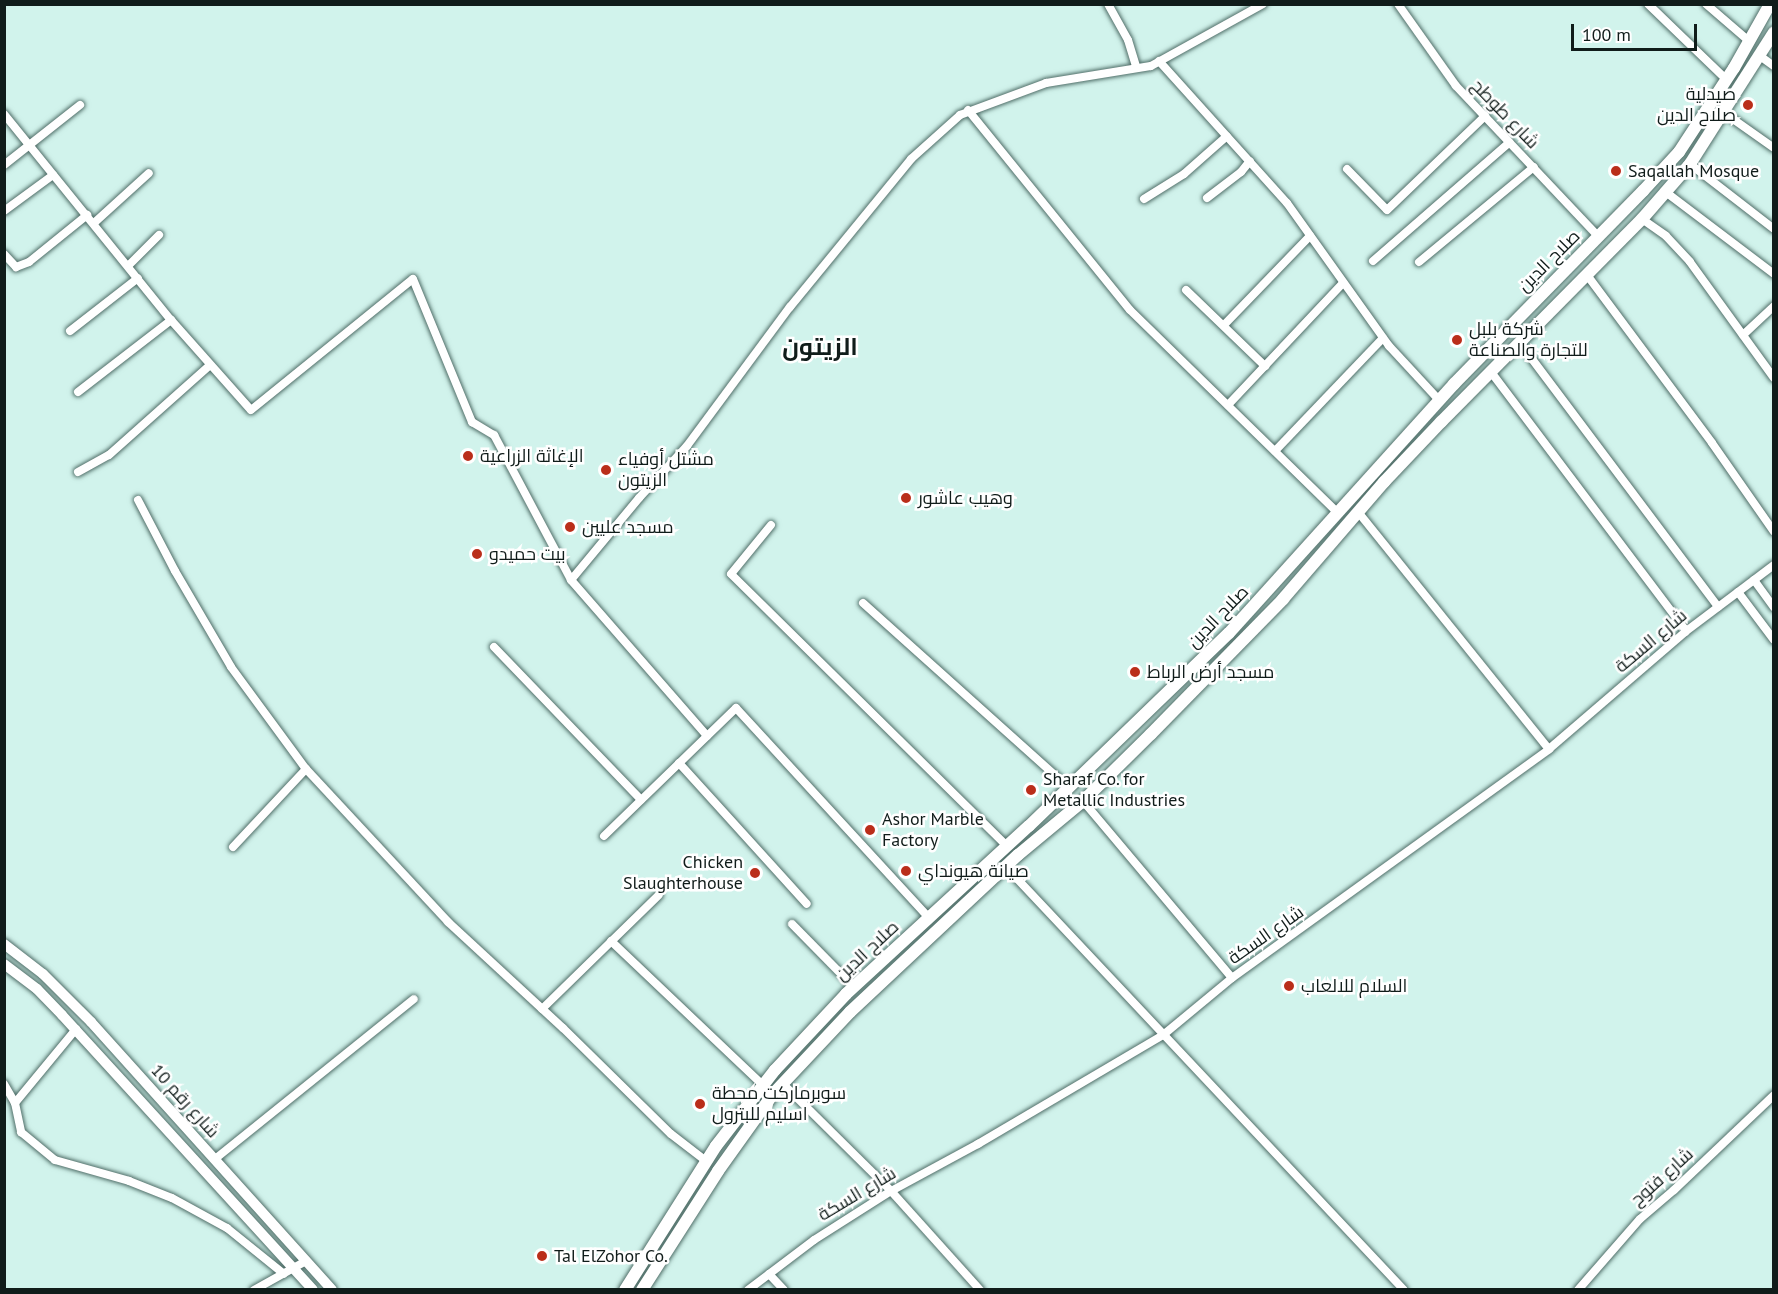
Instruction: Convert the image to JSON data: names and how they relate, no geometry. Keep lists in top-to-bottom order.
{
  "streets": {
    "highway": ["صلاح الدين"],
    "main road": ["شارع رقم 10"],
    "street": ["شارع طوطح", "شارع السكة", "شارع فتوح"]
  },
  "crossings": [
    ["شارع طوطح", "صلاح الدين"]
  ],
  "districts": ["الزيتون"],
  "places": [
    "صيدلية صلاح الدين",
    "Saqallah Mosque",
    "شركة بلبل للتجارة والصناعة",
    "الإغاثة الزراعية",
    "مشتل أوفياء الزيتون",
    "وهيب عاشور",
    "مسجد عليين",
    "بيت حميدو",
    "مسجد أرض الرباط",
    "Sharaf Co. for Metallic Industries",
    "Ashor Marble Factory",
    "صيانة هيونداي",
    "Chicken Slaughterhouse",
    "السلام للالعاب",
    "سوبرماركت محطة اسليم للبترول",
    "Tal ElZohor Co."
  ],
  "scale_bar": "100 m"
}
